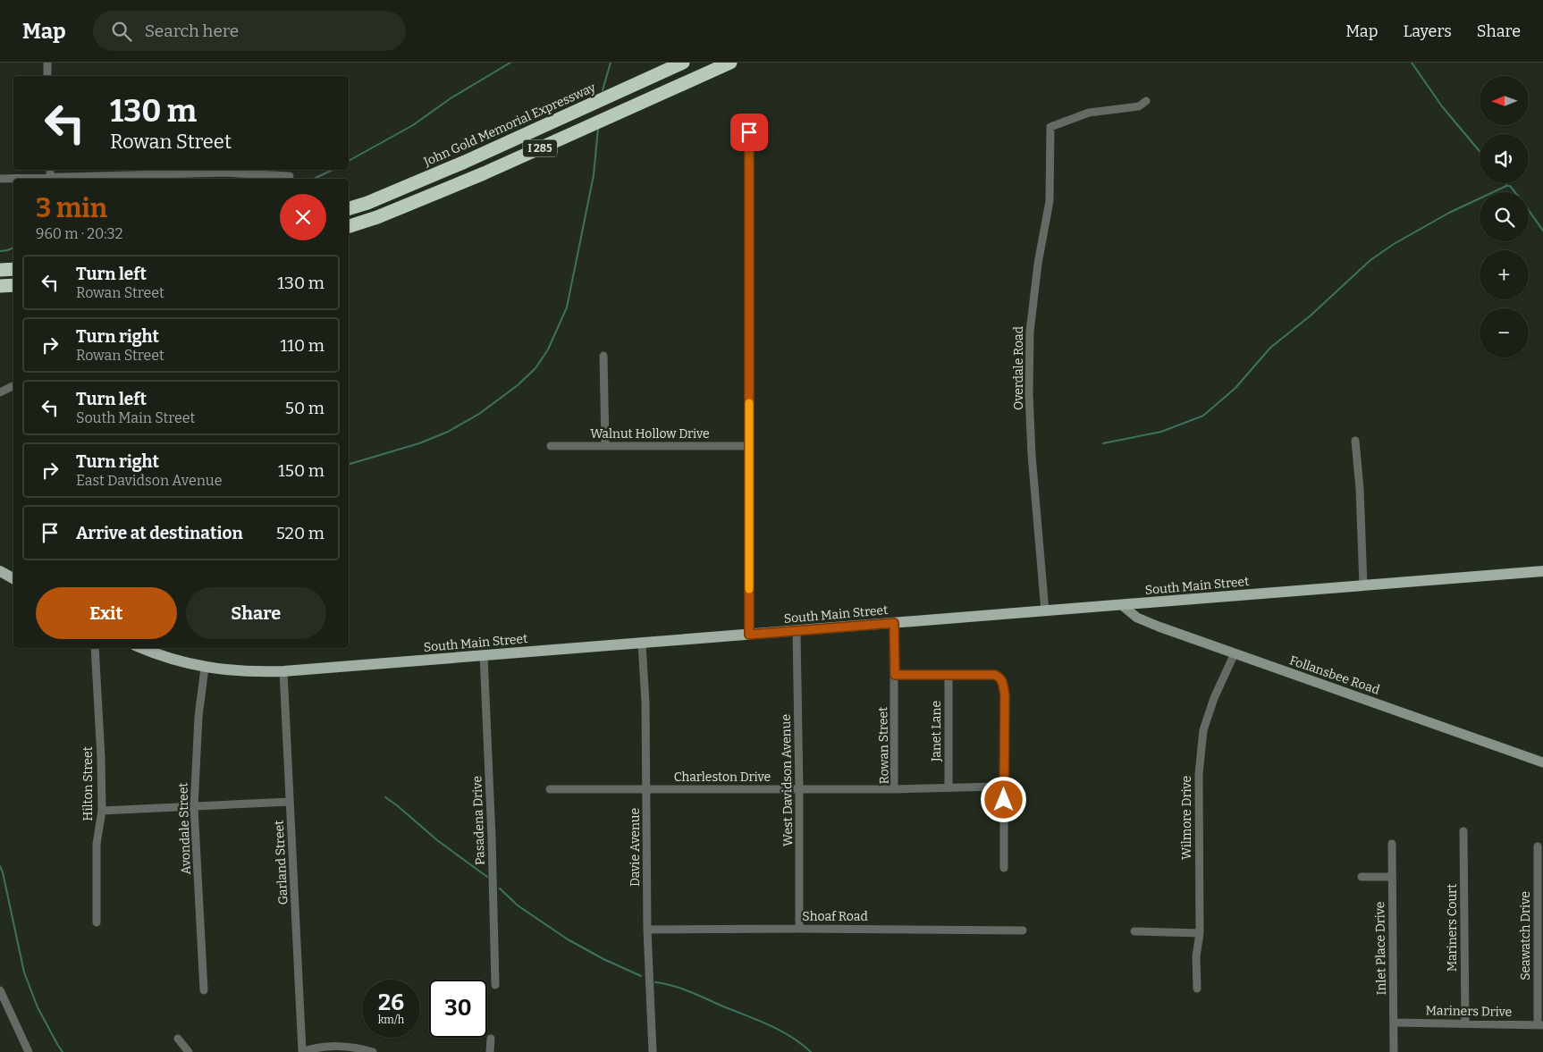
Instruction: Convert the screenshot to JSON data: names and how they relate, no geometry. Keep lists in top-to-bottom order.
{
  "streets": {
    "highway": ["John Gold Memorial Expressway", "I 285"],
    "main road": ["South Main Street"],
    "street": [
      "Overdale Road",
      "Walnut Hollow Drive",
      "Follansbee Road",
      "Janet Lane",
      "Rowan Street",
      "Charleston Drive",
      "West Davidson Avenue",
      "Hilton Street",
      "Wilmore Drive",
      "Pasadena Drive",
      "Avondale Street",
      "Davie Avenue",
      "Garland Street",
      "Shoaf Road",
      "Mariners Court",
      "Seawatch Drive",
      "Inlet Place Drive",
      "Mariners Drive"
    ]
  },
  "crossings": [
    ["Overdale Road", "South Main Street"],
    ["South Main Street", "Follansbee Road"],
    ["South Main Street", "Rowan Street"],
    ["South Main Street", "West Davidson Avenue"],
    ["South Main Street", "Pasadena Drive"],
    ["South Main Street", "Avondale Street"],
    ["South Main Street", "Davie Avenue"],
    ["South Main Street", "Garland Street"],
    ["Follansbee Road", "Wilmore Drive"],
    ["Janet Lane", "Rowan Street"],
    ["Rowan Street", "Charleston Drive"],
    ["Charleston Drive", "West Davidson Avenue"],
    ["Charleston Drive", "Davie Avenue"],
    ["West Davidson Avenue", "Shoaf Road"],
    ["Davie Avenue", "Shoaf Road"],
    ["Mariners Court", "Mariners Drive"],
    ["Seawatch Drive", "Mariners Drive"],
    ["Inlet Place Drive", "Mariners Drive"]
  ],
  "north": "left",
  "page": {
    "header": "Map",
    "search": "Search here",
    "nav": ["Map", "Layers", "Share"],
    "map_buttons": ["+", "−"],
    "turn": ["130 m", "Rowan Street"],
    "heading": ["3 min", "960 m · 20:32"],
    "list": [
      {
        "name": "Turn left",
        "note": "Rowan Street",
        "value": "130 m"
      },
      {
        "name": "Turn right",
        "note": "Rowan Street",
        "value": "110 m"
      },
      {
        "name": "Turn left",
        "note": "South Main Street",
        "value": "50 m"
      },
      {
        "name": "Turn right",
        "note": "East Davidson Avenue",
        "value": "150 m"
      },
      {
        "name": "Arrive at destination",
        "value": "520 m"
      }
    ],
    "buttons": ["Exit", "Share"],
    "speed": "26 km/h",
    "limit": "30"
  }
}
